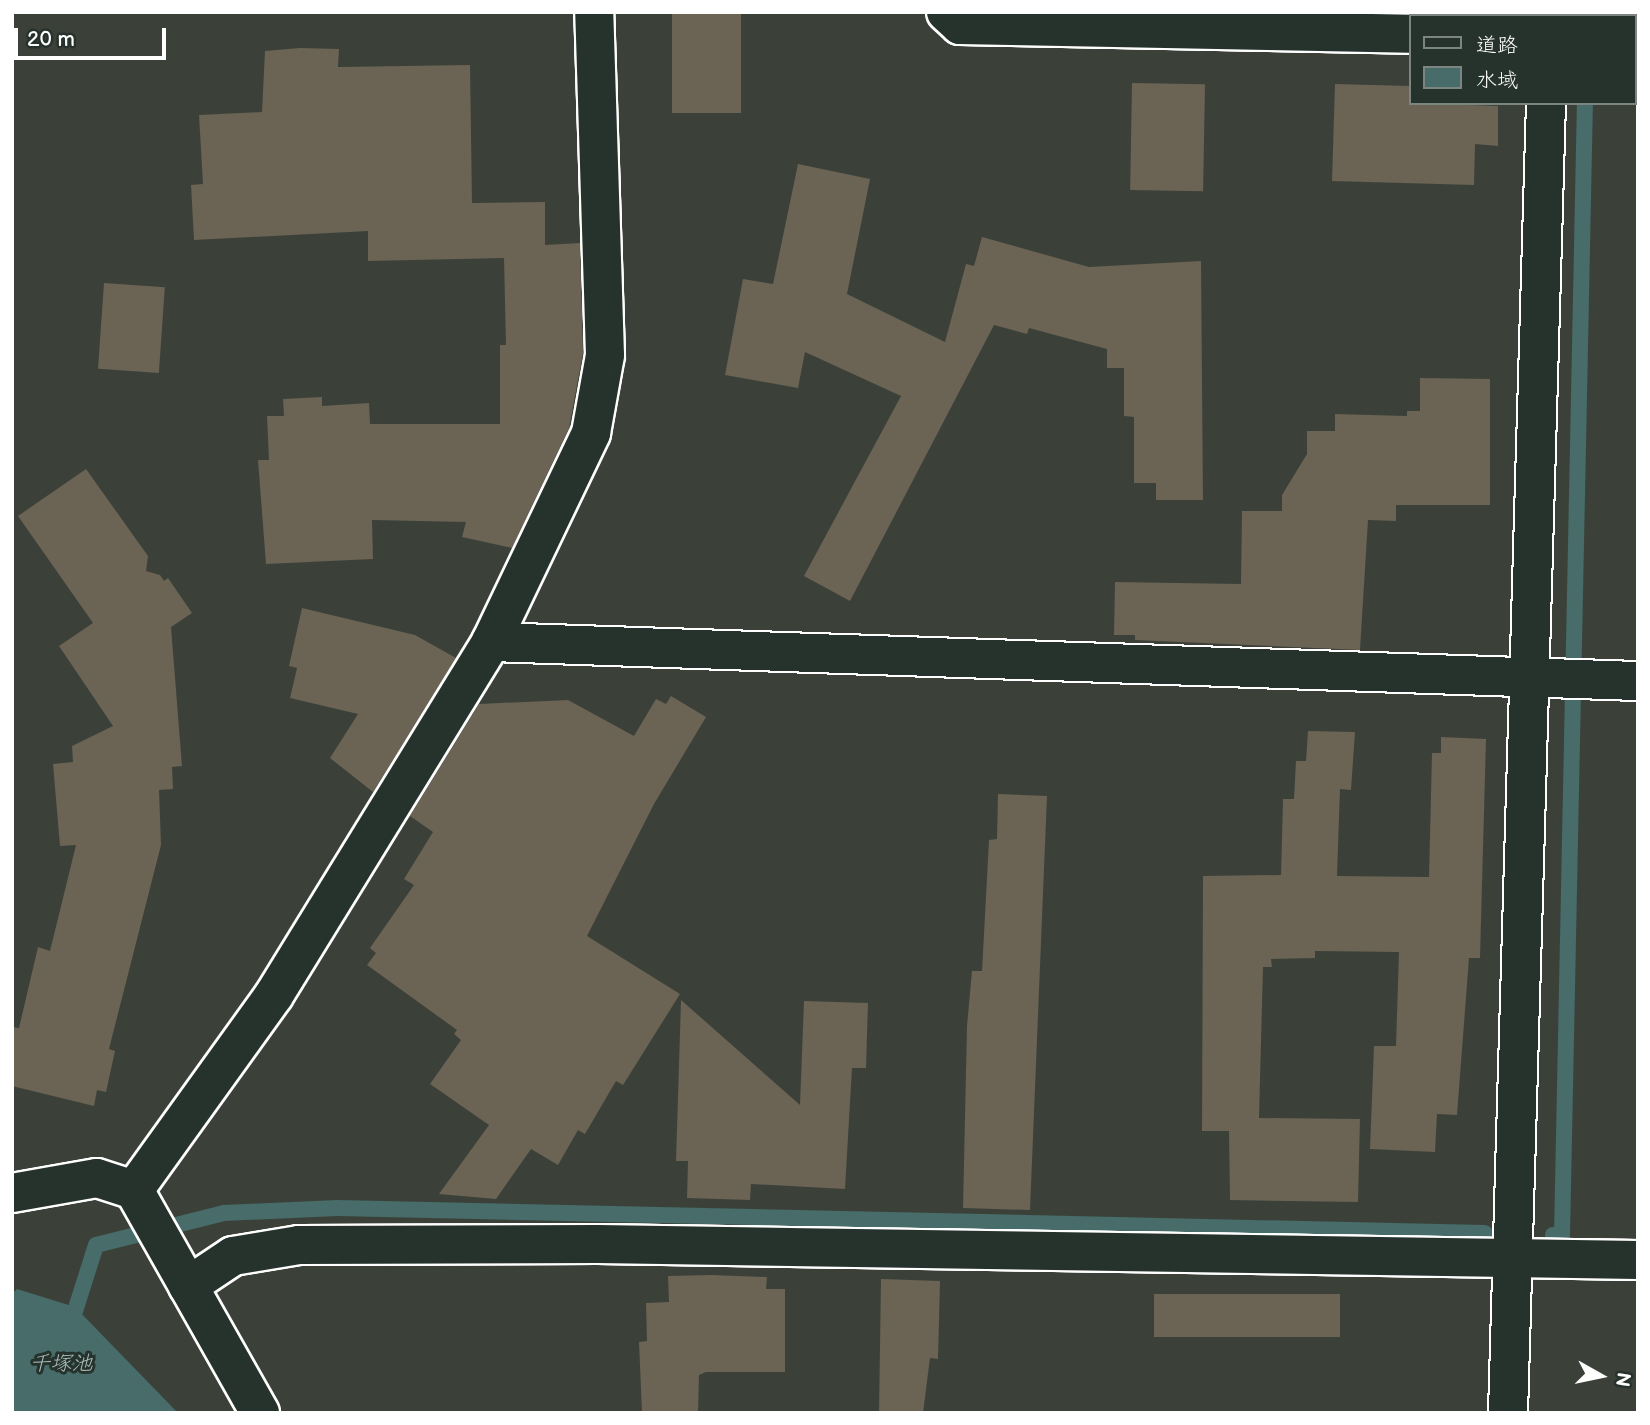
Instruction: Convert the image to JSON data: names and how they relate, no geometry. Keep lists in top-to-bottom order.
{
  "water": ["千塚池"],
  "legend": ["道路", "水域"],
  "scale_bar": "20 m",
  "north": "right"
}
